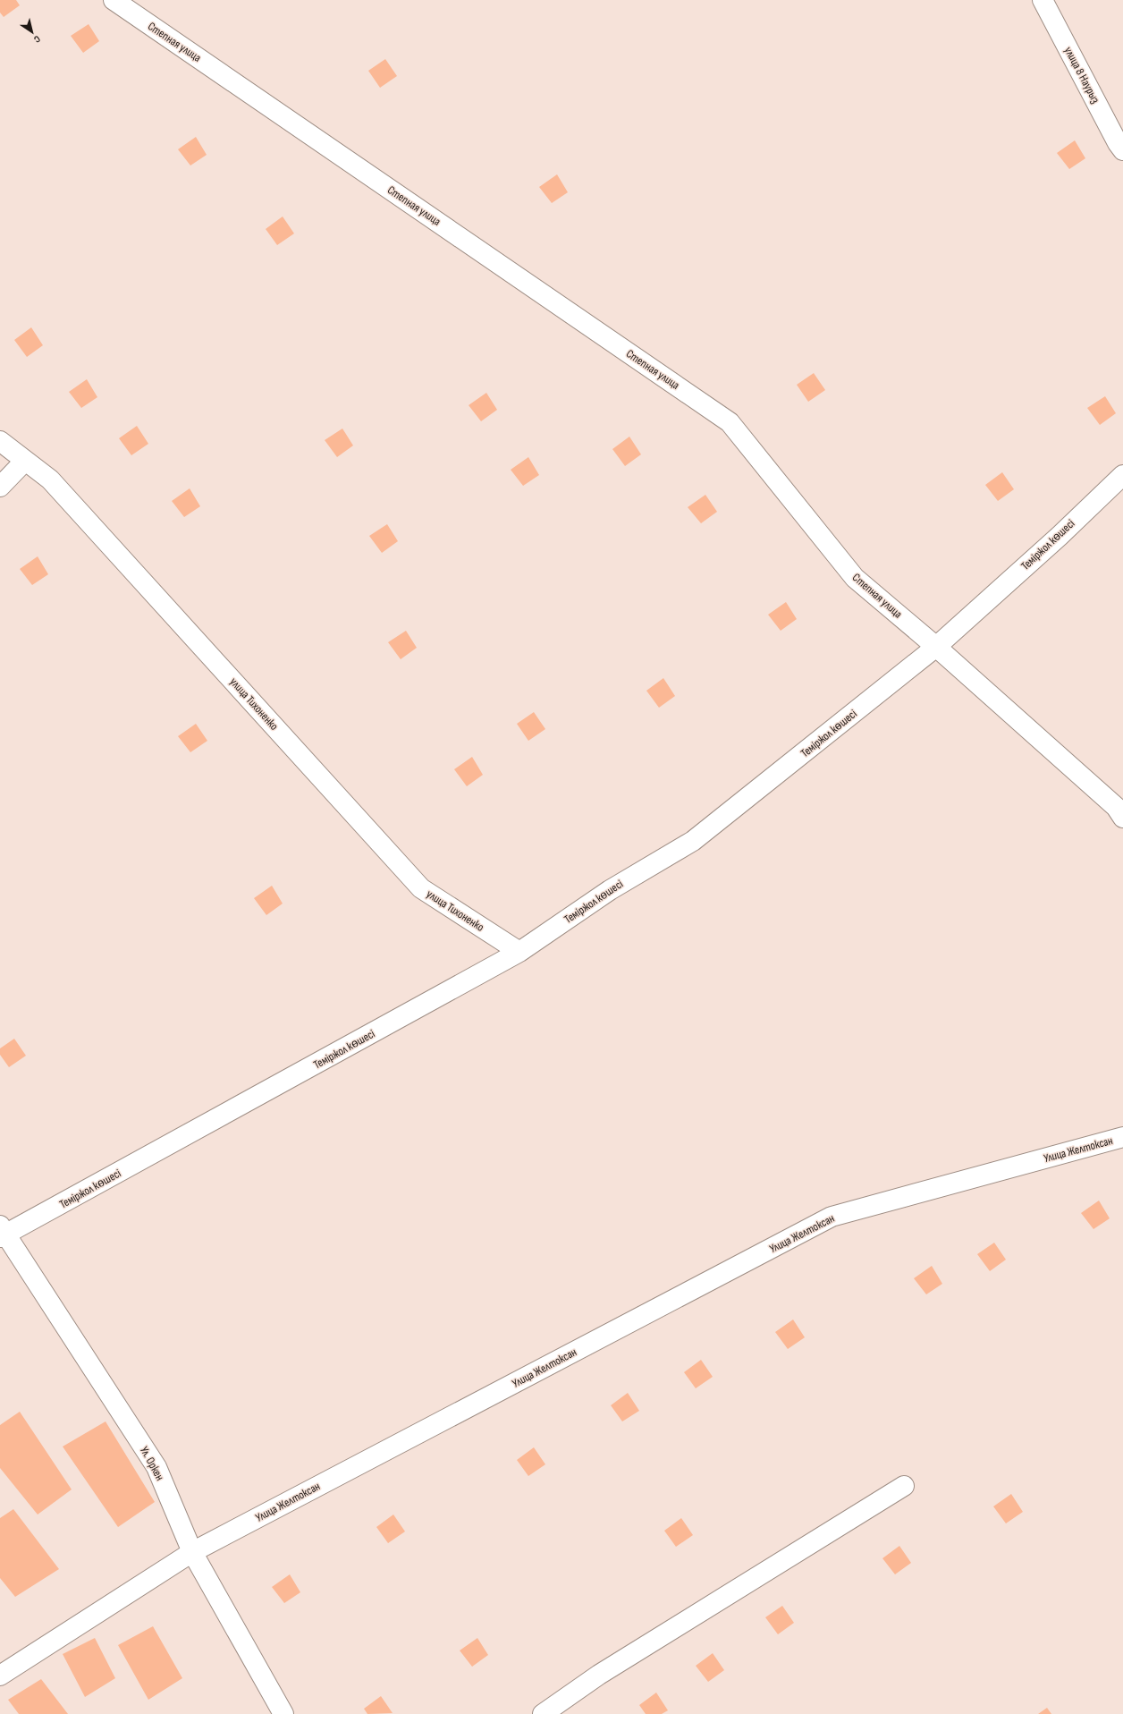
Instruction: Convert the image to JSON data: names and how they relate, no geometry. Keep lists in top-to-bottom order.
{
  "streets": {
    "street": [
      "Степная улица",
      "улица 8 Наурыз",
      "Теміржол көшесі",
      "улица Тихоненко",
      "Улица Желтоксан",
      "Ул. Оркен"
    ]
  },
  "crossings": [
    ["Степная улица", "Теміржол көшесі"],
    ["Теміржол көшесі", "улица Тихоненко"],
    ["Теміржол көшесі", "Ул. Оркен"],
    ["Улица Желтоксан", "Ул. Оркен"]
  ],
  "north": "bottom right"
}
